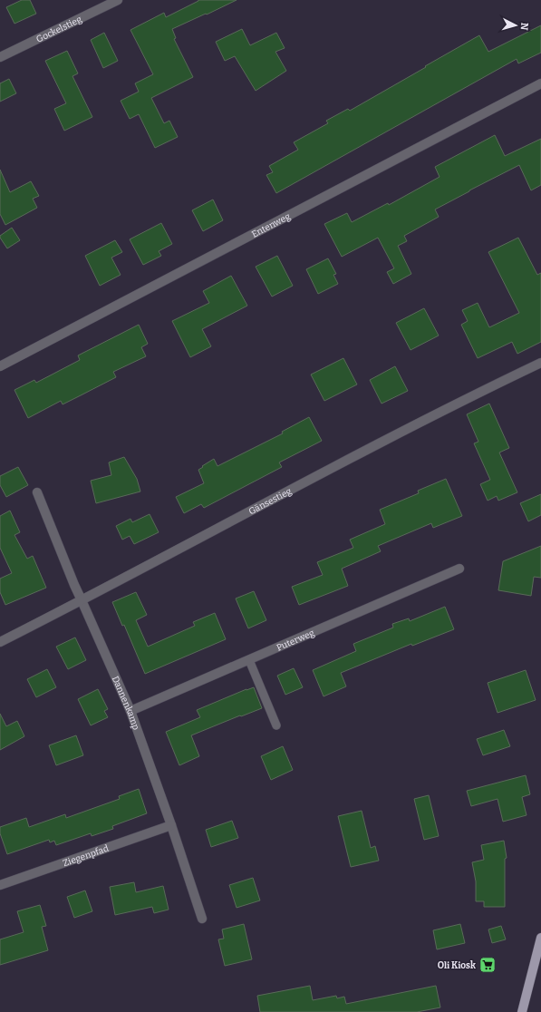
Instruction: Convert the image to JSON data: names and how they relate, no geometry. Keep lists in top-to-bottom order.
{
  "streets": {
    "street": [
      "Gockelstieg",
      "Entenweg",
      "Gänsestieg",
      "Puterweg",
      "Dannenkamp",
      "Ziegenpfad"
    ]
  },
  "crossings": [
    ["Gänsestieg", "Dannenkamp"],
    ["Puterweg", "Dannenkamp"],
    ["Dannenkamp", "Ziegenpfad"]
  ],
  "places": {
    "supermarket": ["Oli Kiosk"]
  },
  "north": "right"
}
